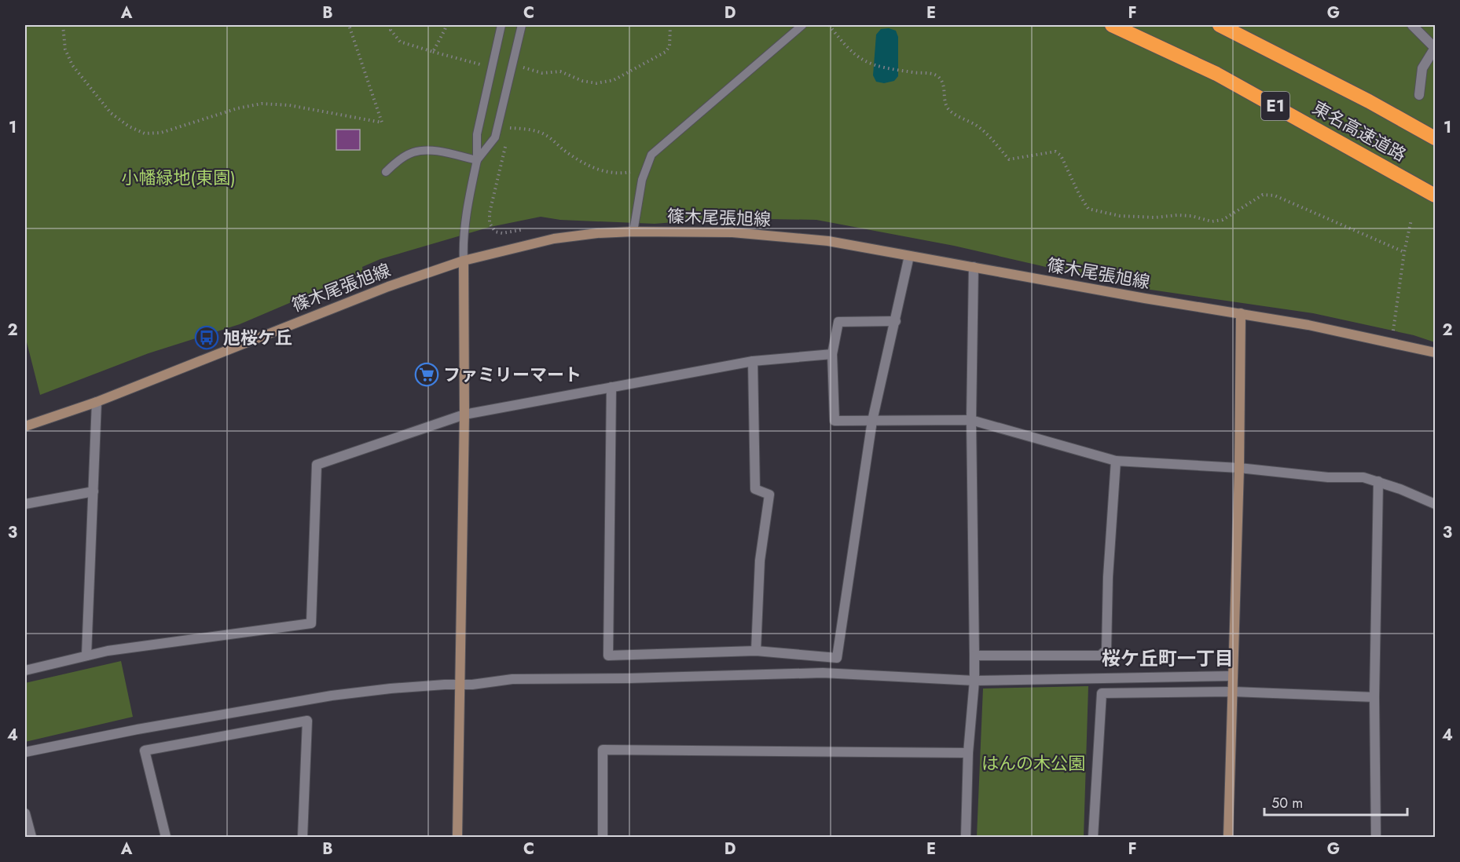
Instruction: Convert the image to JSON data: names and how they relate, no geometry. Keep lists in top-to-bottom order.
{
  "streets": {
    "highway": ["E1", "東名高速道路"],
    "main road": ["篠木尾張旭線"]
  },
  "districts": ["桜ケ丘町一丁目"],
  "parks": ["小幡緑地(東園)", "はんの木公園"],
  "places": {
    "bus stop": ["旭桜ケ丘"],
    "supermarket": ["ファミリーマート"]
  },
  "scale_bar": "50 m",
  "grid": {
    "columns": [
      "A",
      "B",
      "C",
      "D",
      "E",
      "F",
      "G"
    ],
    "rows": [
      "1",
      "2",
      "3",
      "4"
    ]
  }
}
